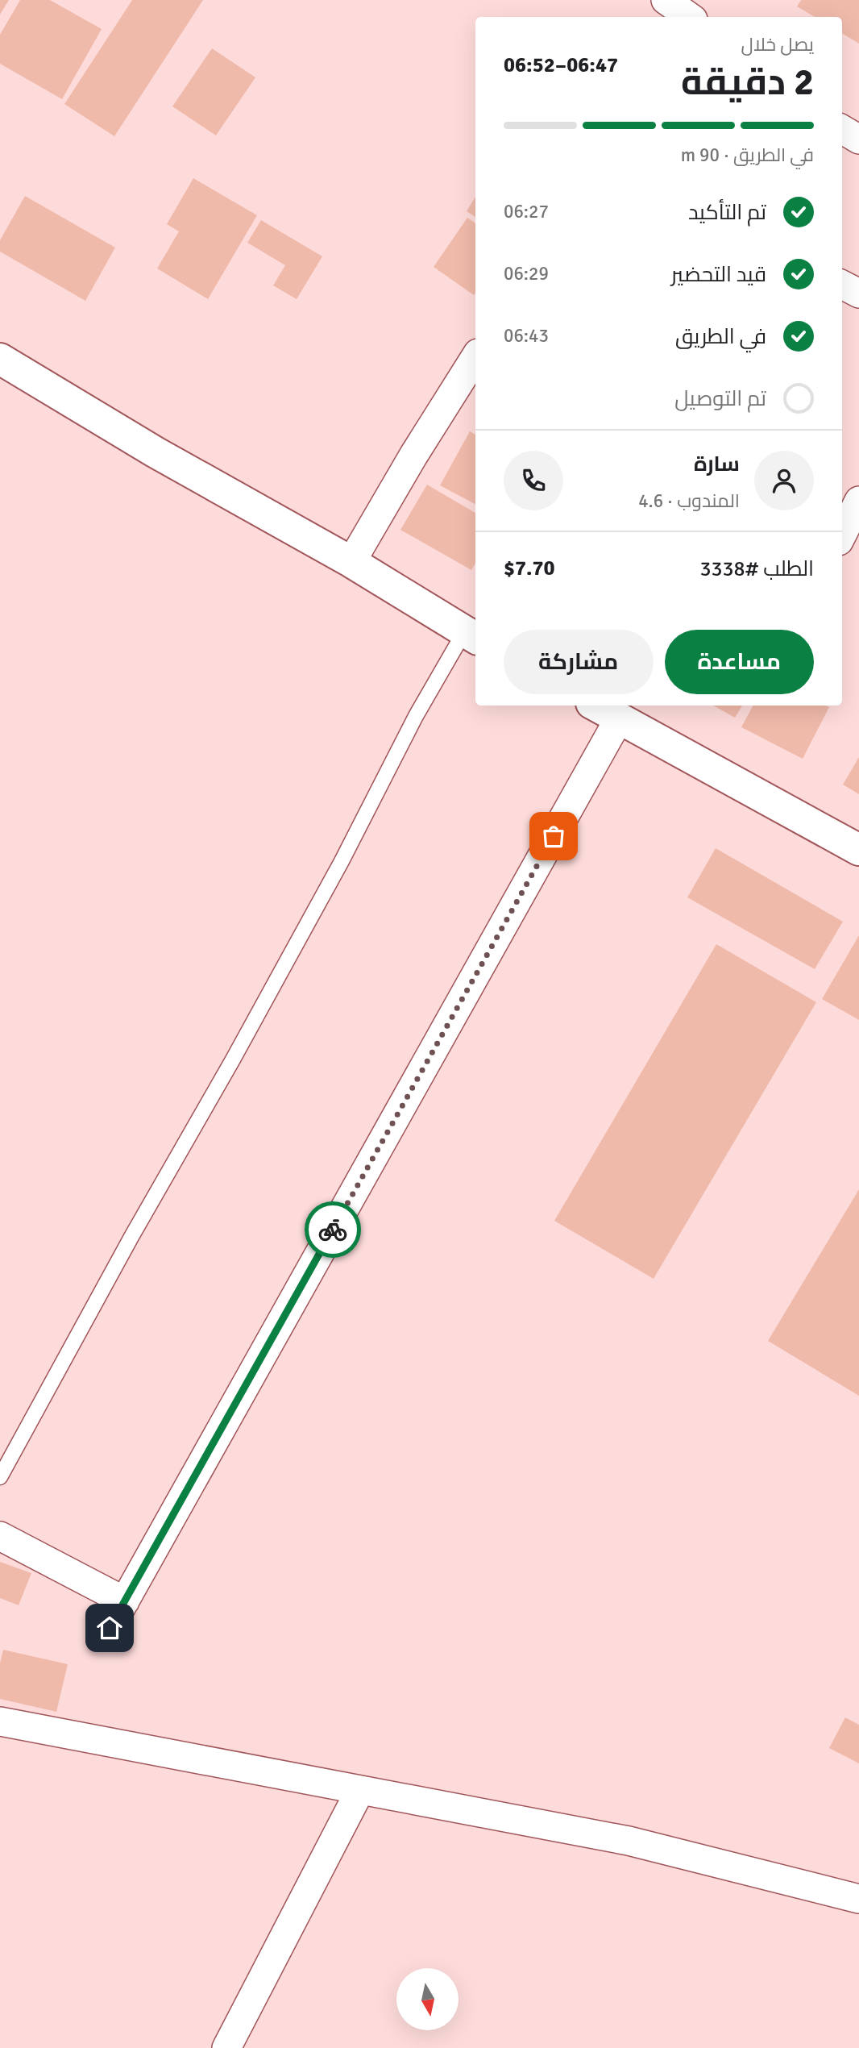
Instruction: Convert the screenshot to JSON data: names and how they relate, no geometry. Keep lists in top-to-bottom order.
{
  "north": "bottom",
  "page": {
    "heading": ["2 دقيقة", "يصل خلال", "06:47–06:52"],
    "panel": [
      "سارة",
      "المندوب · 4.6",
      "الطلب #3338",
      "$7.70"
    ],
    "bar": "في الطريق · 90 m",
    "list": [
      ["تم التأكيد", "06:27"],
      ["قيد التحضير", "06:29"],
      ["في الطريق", "06:43"],
      "تم التوصيل"
    ],
    "buttons": ["مساعدة", "مشاركة"]
  }
}
